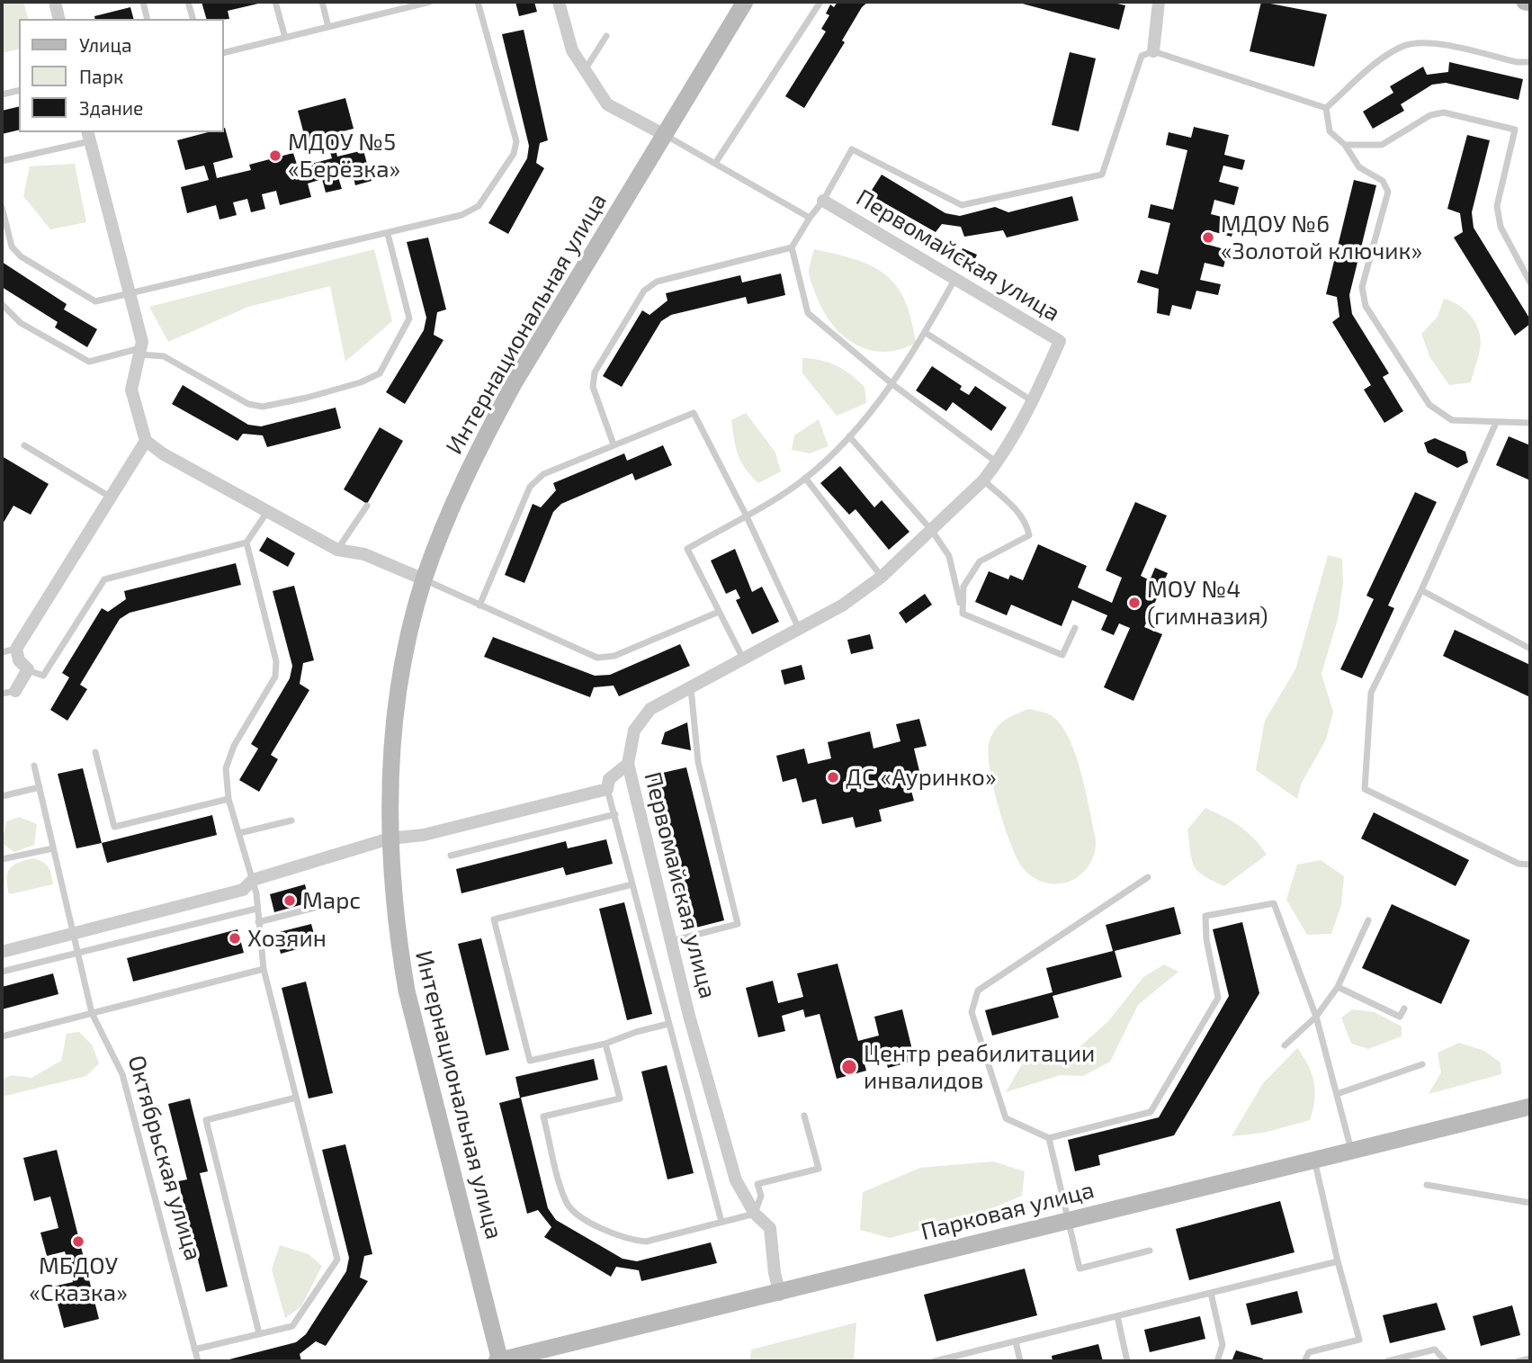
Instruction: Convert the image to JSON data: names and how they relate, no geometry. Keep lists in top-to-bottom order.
{
  "streets": {
    "main road": ["Интернациональная улица", "Парковая улица"],
    "street": ["Первомайская улица"],
    "lane": ["Октябрьская улица"]
  },
  "crossings": [
    ["Первомайская улица", "Парковая улица"],
    ["Интернациональная улица", "Парковая улица"]
  ],
  "places": [
    "МДОУ №5 «Берёзка»",
    "МДОУ №6 «Золотой ключик»",
    "МОУ №4 (гимназия)",
    "ДС «Ауринко»",
    "Марс",
    "Хозяин",
    "Центр реабилитации инвалидов",
    "МБДОУ «Сказка»"
  ],
  "legend": ["Улица", "Парк", "Здание"]
}
